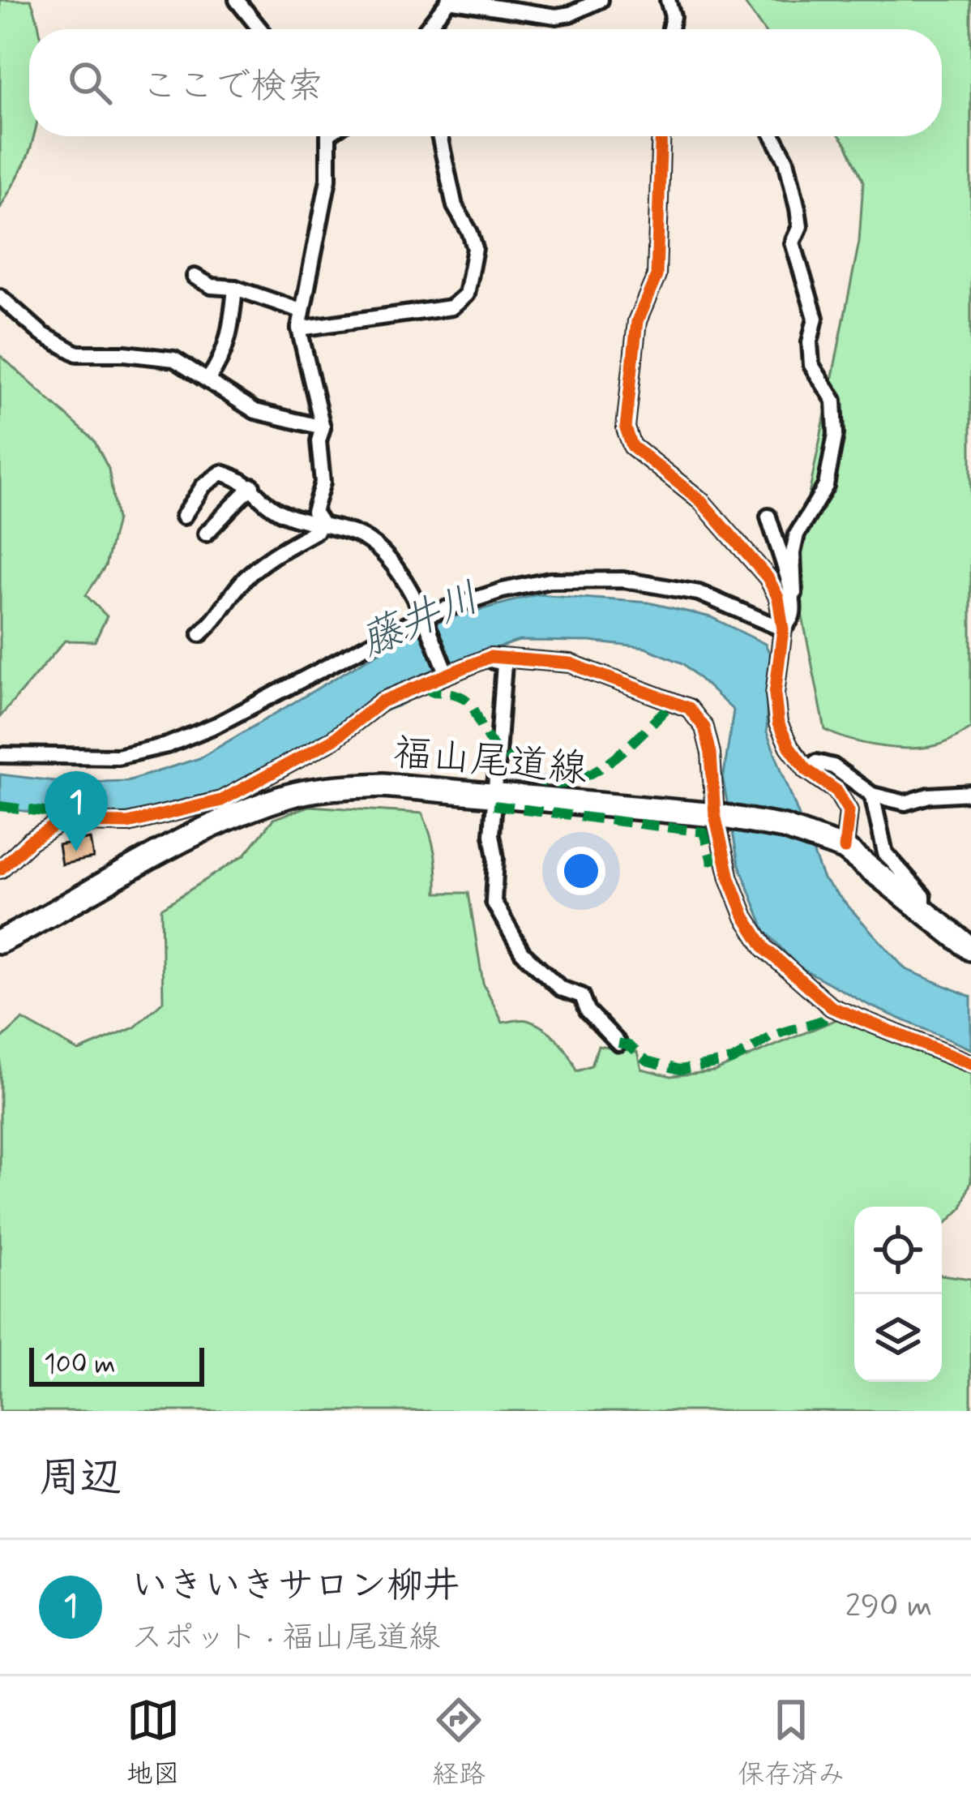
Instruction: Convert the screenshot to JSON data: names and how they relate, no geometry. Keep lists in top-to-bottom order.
{
  "streets": {
    "main road": ["福山尾道線"]
  },
  "water": ["藤井川"],
  "scale_bar": "100 m",
  "page": {
    "search": "ここで検索",
    "pins": "1",
    "scale": "100 m",
    "heading": "周辺",
    "list": [
      {
        "mark": "1",
        "name": "いきいきサロン柳井",
        "note": "スポット · 福山尾道線",
        "value": "290 m"
      }
    ],
    "nav": ["地図", "経路", "保存済み"]
  }
}
